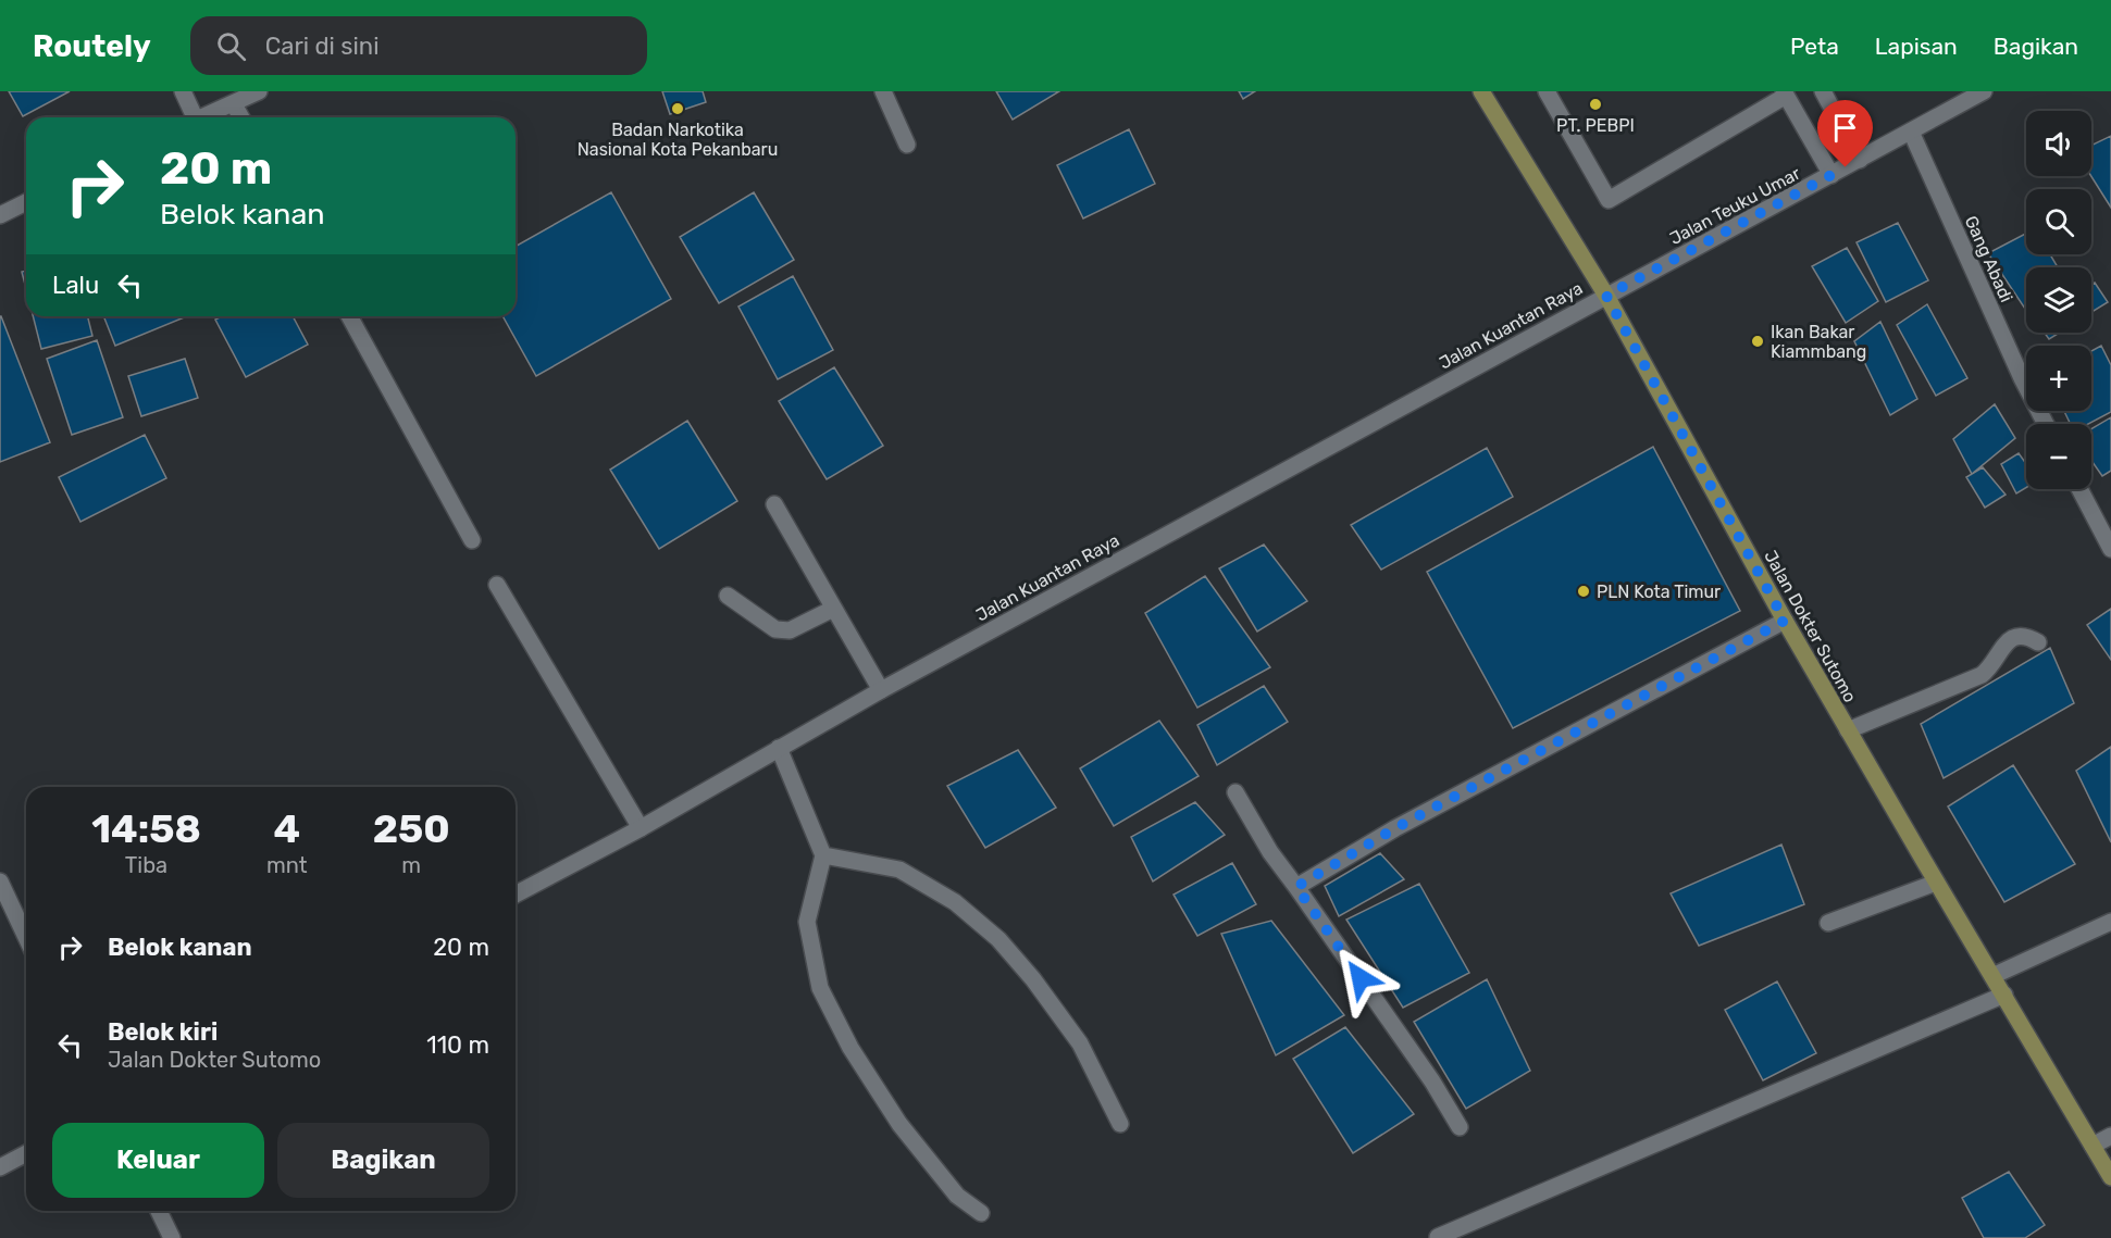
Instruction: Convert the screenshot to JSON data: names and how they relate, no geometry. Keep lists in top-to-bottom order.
{
  "streets": {
    "main road": ["Jalan Dokter Sutomo"],
    "street": ["Jalan Teuku Umar", "Gang Abadi", "Jalan Kuantan Raya"]
  },
  "crossings": [
    ["Jalan Teuku Umar", "Gang Abadi"],
    ["Jalan Teuku Umar", "Jalan Kuantan Raya"],
    ["Jalan Teuku Umar", "Jalan Dokter Sutomo"],
    ["Jalan Kuantan Raya", "Jalan Dokter Sutomo"]
  ],
  "places": [
    "PT. PEBPI",
    "Badan Narkotika Nasional Kota Pekanbaru",
    "Ikan Bakar Kiammbang",
    "PLN Kota Timur"
  ],
  "page": {
    "header": "Routely",
    "search": "Cari di sini",
    "nav": ["Peta", "Lapisan", "Bagikan"],
    "map_buttons": ["+", "−"],
    "turn": ["20 m", "Belok kanan"],
    "then": "Lalu",
    "eta": [
      "14:58",
      "Tiba",
      "4",
      "mnt",
      "250",
      "m"
    ],
    "list": [
      {
        "name": "Belok kanan",
        "value": "20 m"
      },
      {
        "name": "Belok kiri",
        "note": "Jalan Dokter Sutomo",
        "value": "110 m"
      }
    ],
    "buttons": ["Keluar", "Bagikan"]
  }
}
